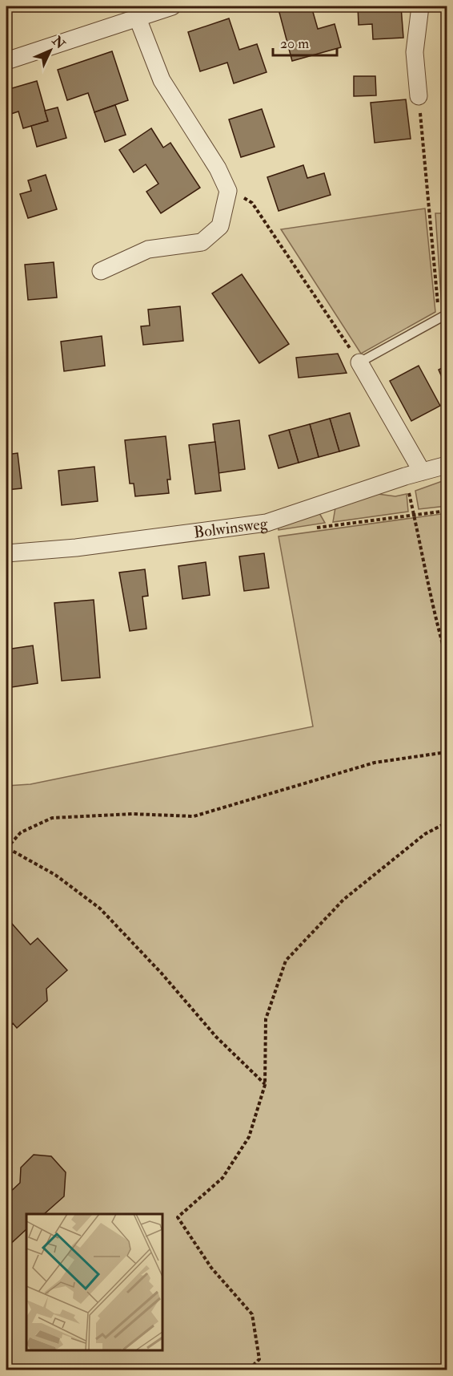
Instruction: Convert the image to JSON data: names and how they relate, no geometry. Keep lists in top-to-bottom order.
{
  "streets": {
    "street": ["Bolwinsweg"]
  },
  "scale_bar": "20 m",
  "north": "top right"
}
